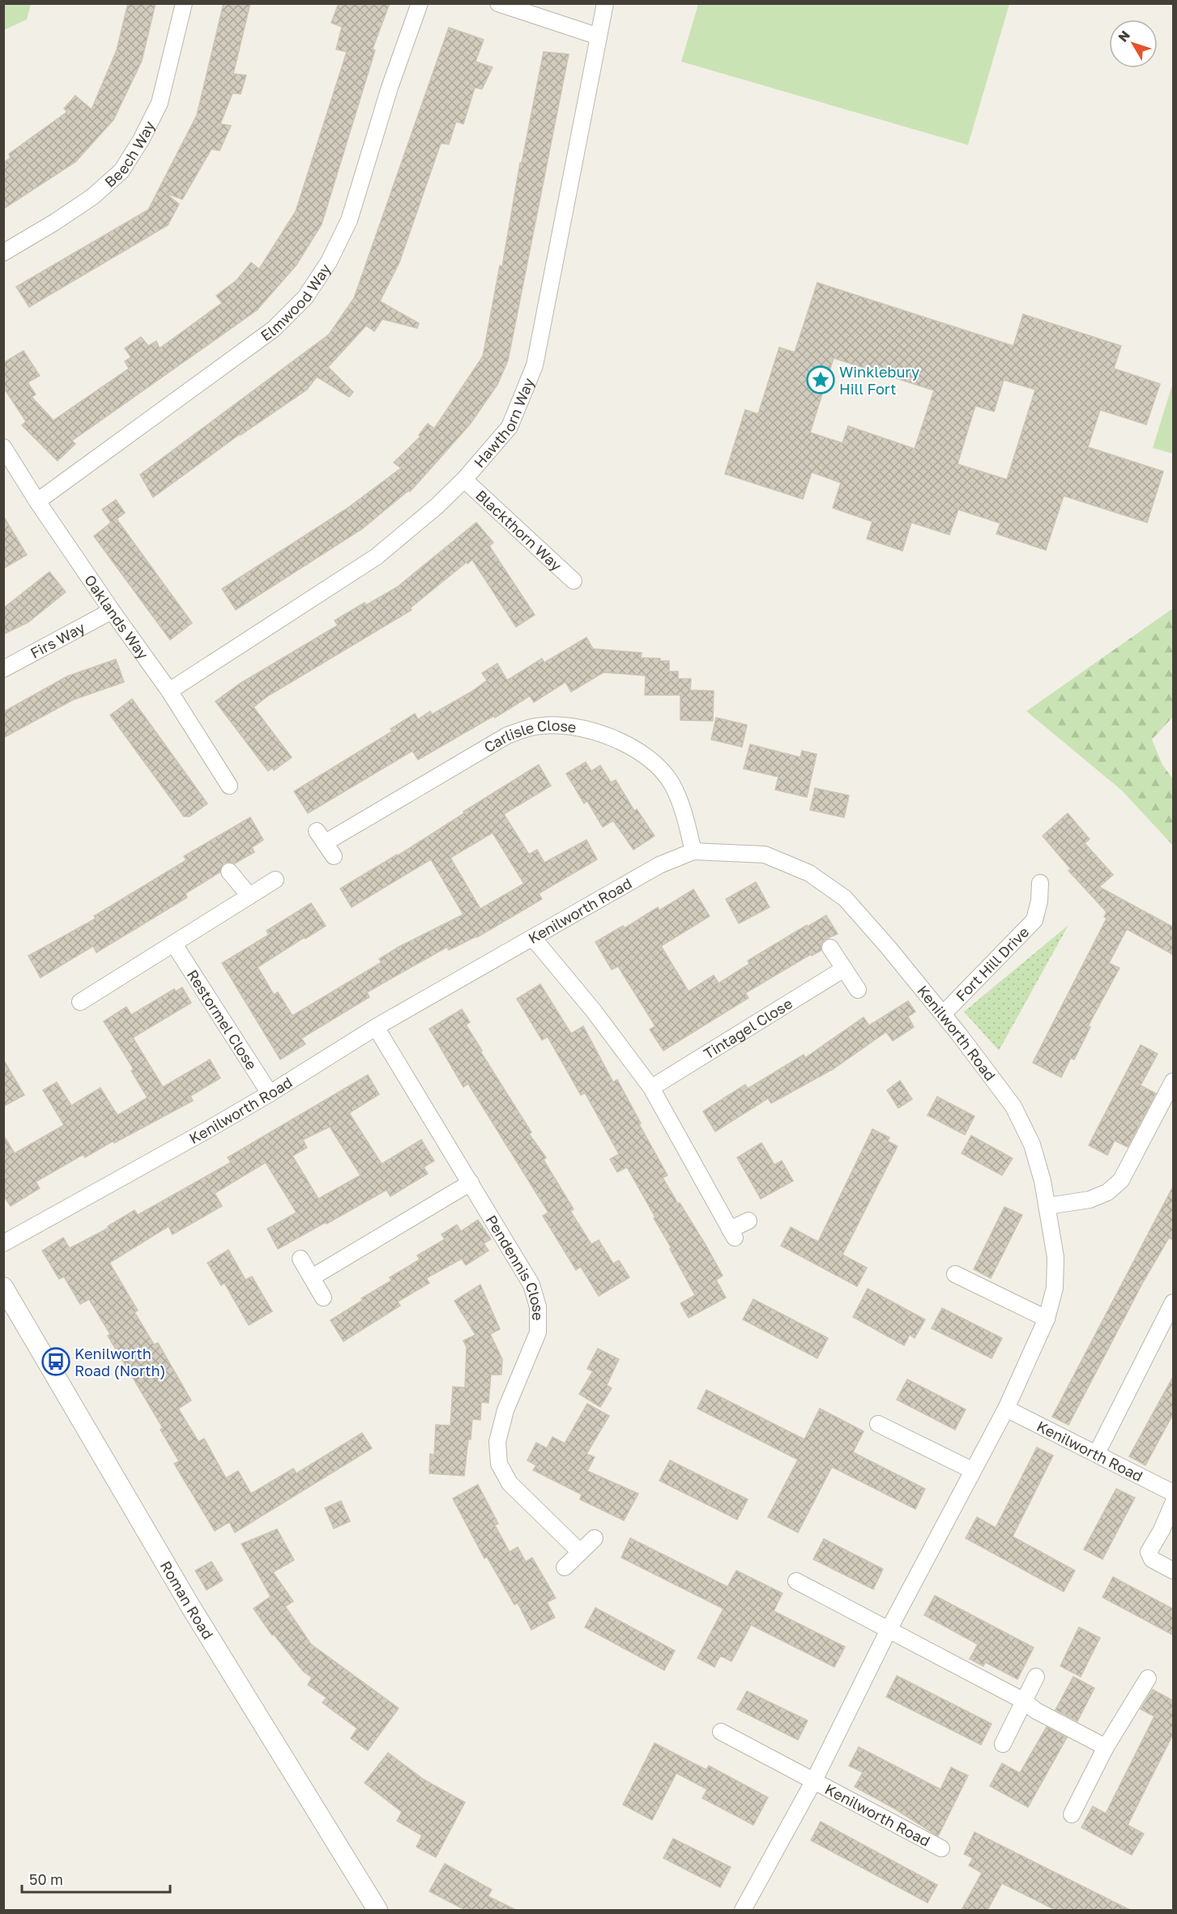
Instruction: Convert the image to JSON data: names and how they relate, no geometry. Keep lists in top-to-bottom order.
{
  "streets": {
    "street": [
      "Beech Way",
      "Elmwood Way",
      "Hawthorn Way",
      "Blackthorn Way",
      "Oaklands Way",
      "Firs Way",
      "Carlisle Close",
      "Kenilworth Road",
      "Fort Hill Drive",
      "Restormel Close",
      "Tintagel Close",
      "Pendennis Close",
      "Roman Road"
    ]
  },
  "crossings": [
    ["Elmwood Way", "Oaklands Way"],
    ["Hawthorn Way", "Blackthorn Way"],
    ["Hawthorn Way", "Oaklands Way"],
    ["Oaklands Way", "Firs Way"],
    ["Carlisle Close", "Kenilworth Road"],
    ["Kenilworth Road", "Fort Hill Drive"],
    ["Kenilworth Road", "Restormel Close"],
    ["Kenilworth Road", "Pendennis Close"]
  ],
  "places": {
    "place": ["Winklebury Hill Fort"],
    "bus stop": ["Kenilworth Road (North)"]
  },
  "scale_bar": "50 m",
  "north": "top left"
}
